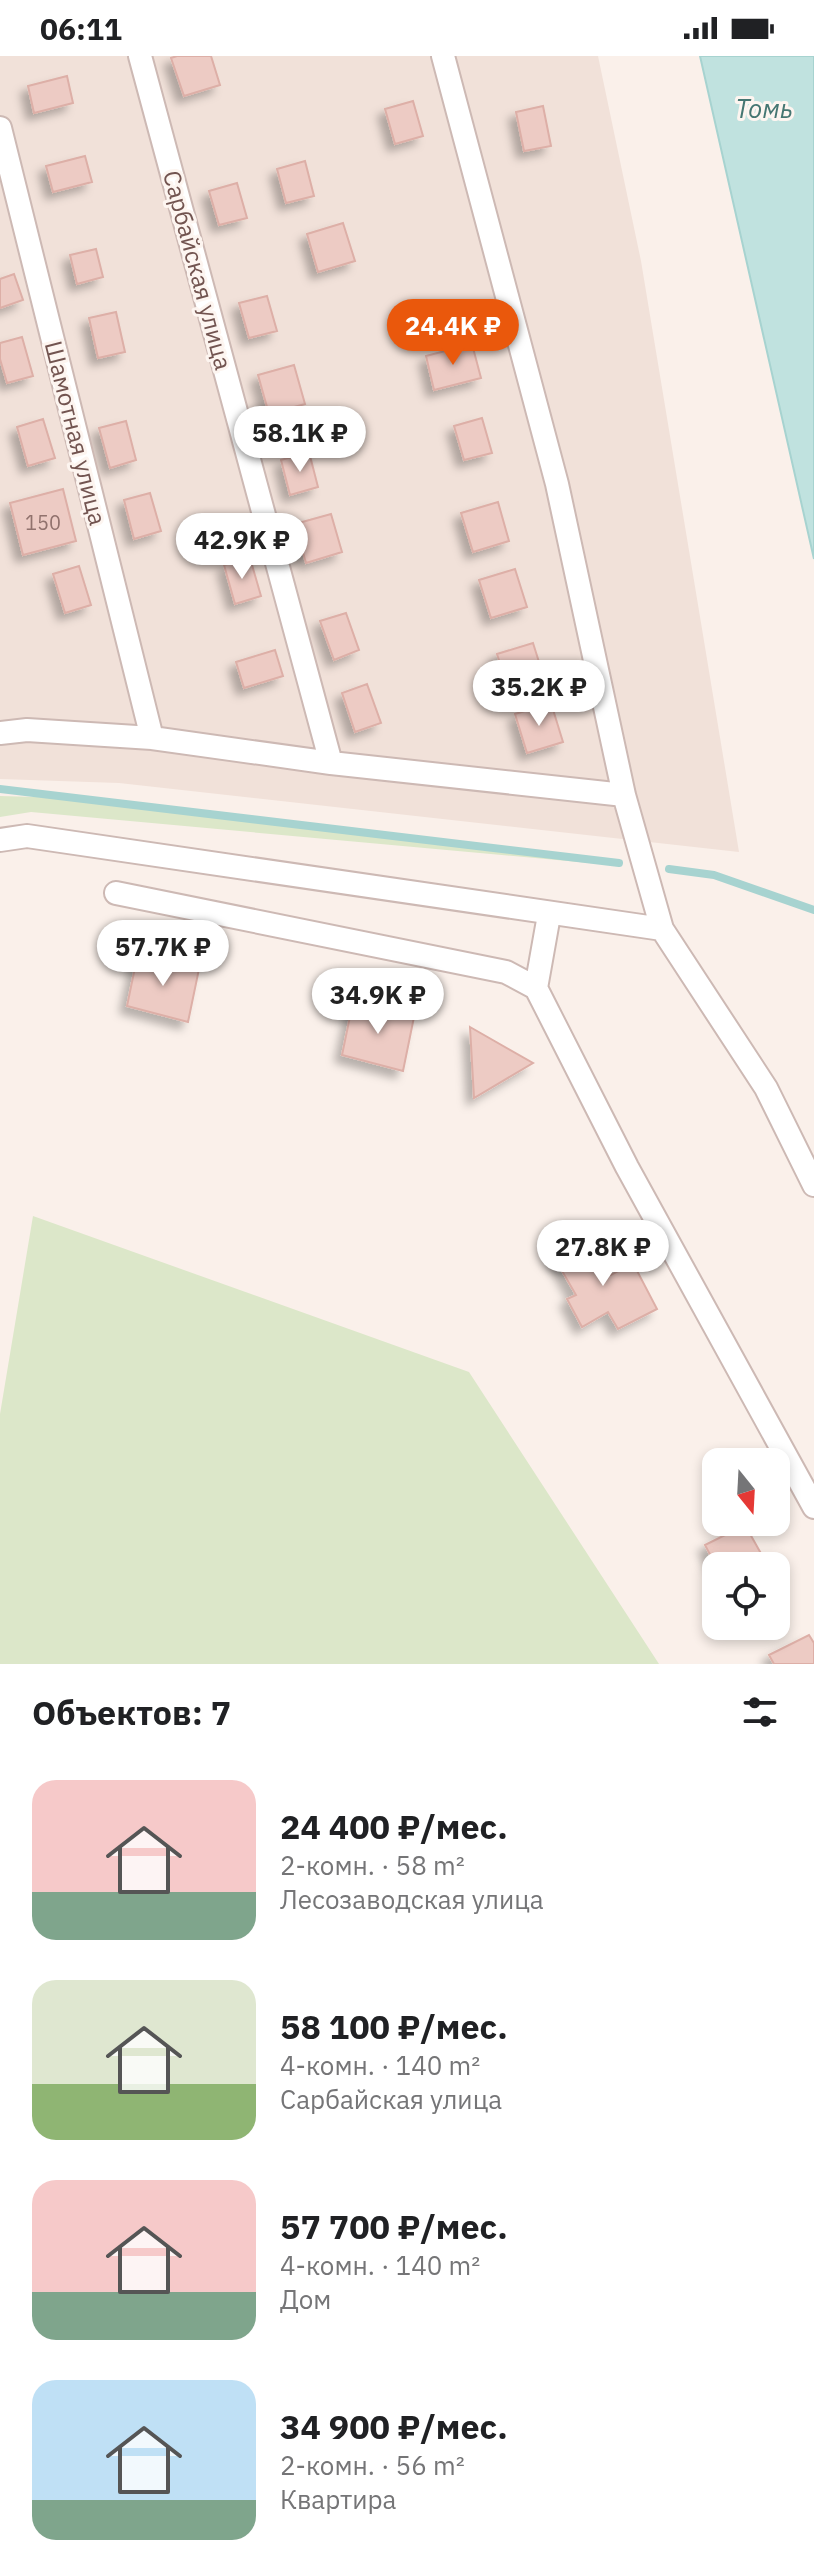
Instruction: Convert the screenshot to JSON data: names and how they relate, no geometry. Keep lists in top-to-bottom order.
{
  "streets": {
    "street": ["Сарбайская улица", "Шамотная улица"]
  },
  "water": ["Томь"],
  "house_numbers": ["150"],
  "north": "bottom",
  "page": {
    "status": "06:11",
    "price": [
      "24.4K ₽",
      "58.1K ₽",
      "42.9K ₽",
      "35.2K ₽",
      "57.7K ₽",
      "34.9K ₽",
      "27.8K ₽"
    ],
    "heading": "Объектов: 7",
    "list": [
      {
        "name": "24 400 ₽/мес.",
        "note": "2-комн. · 58 m² · Лесозаводская улица"
      },
      {
        "name": "58 100 ₽/мес.",
        "note": "4-комн. · 140 m² · Сарбайская улица"
      },
      {
        "name": "57 700 ₽/мес.",
        "note": "4-комн. · 140 m² · Дом"
      },
      {
        "name": "34 900 ₽/мес.",
        "note": "2-комн. · 56 m² · Квартира"
      }
    ]
  }
}
